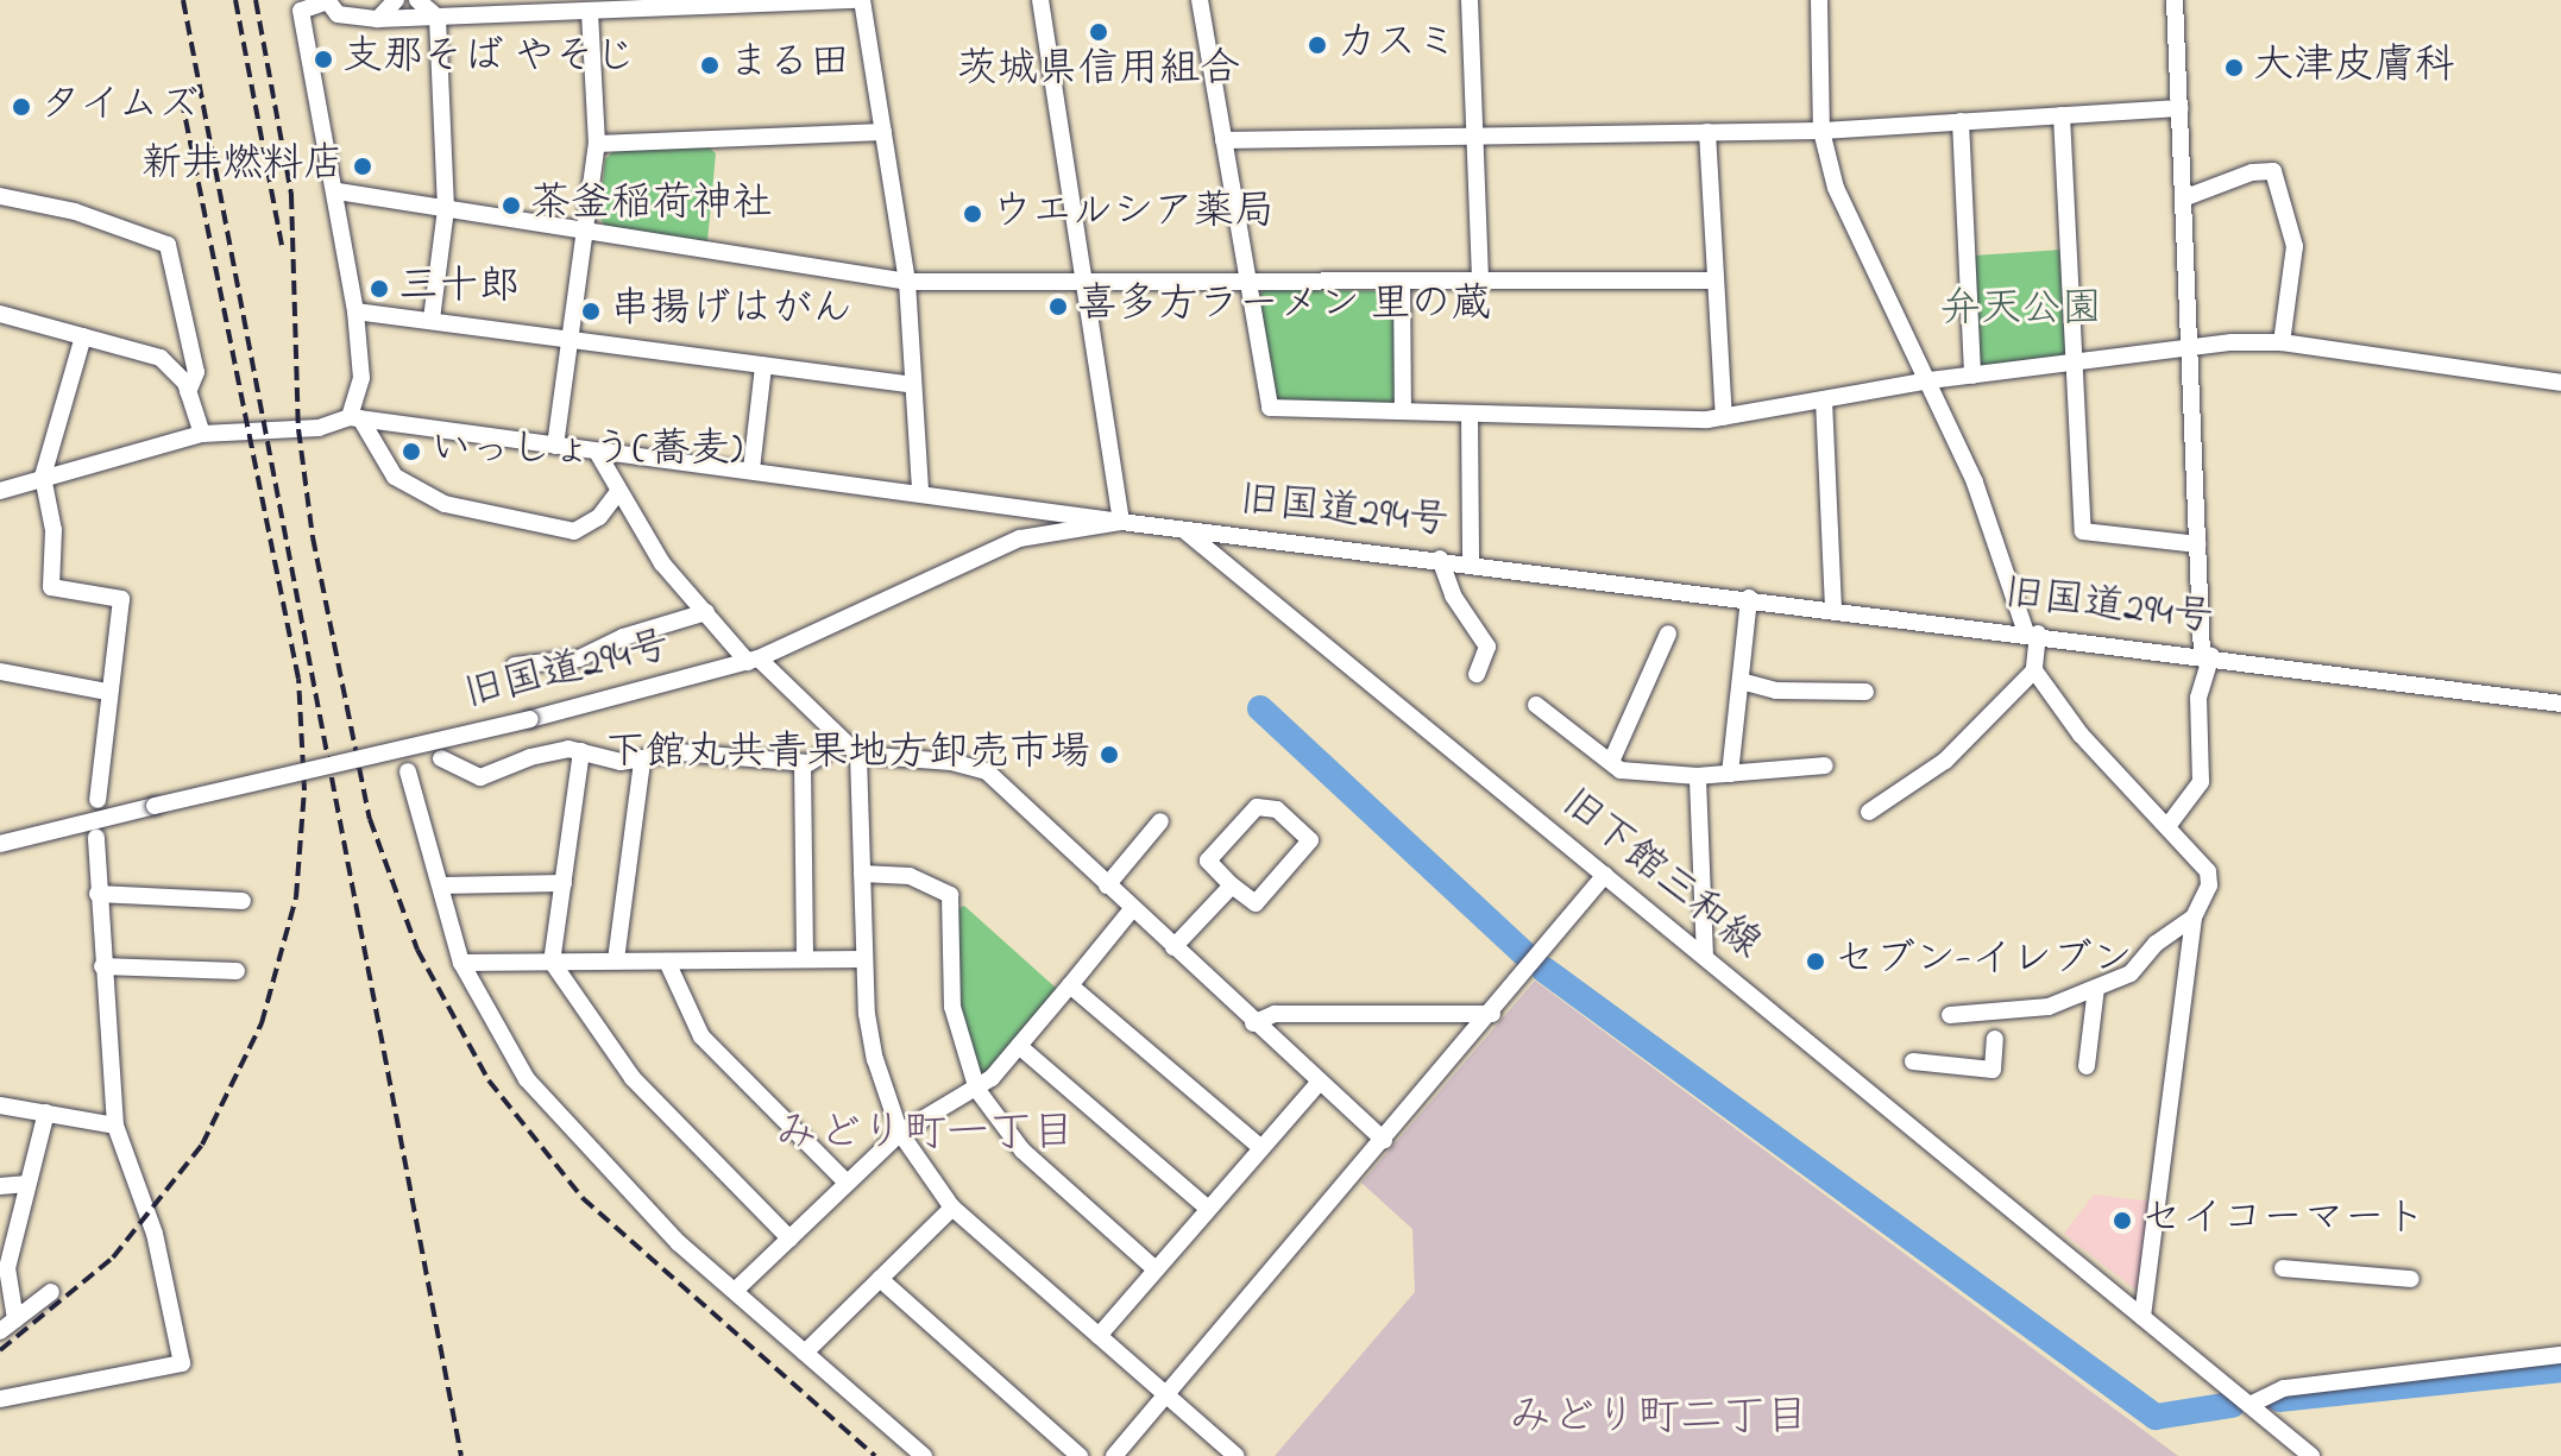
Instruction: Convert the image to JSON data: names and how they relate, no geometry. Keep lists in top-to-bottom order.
{
  "streets": {
    "street": ["旧国道294号", "旧下館三和線"]
  },
  "crossings": [
    ["旧国道294号", "旧下館三和線"]
  ],
  "districts": ["みどり町一丁目", "みどり町二丁目"],
  "parks": ["弁天公園"],
  "places": [
    "茨城県信用組合",
    "カスミ",
    "支那そば やそじ",
    "まる田",
    "大津皮膚科",
    "タイムズ",
    "新井燃料店",
    "茶釜稲荷神社",
    "ウエルシア薬局",
    "三十郎",
    "喜多方ラーメン 里の蔵",
    "串揚げはがん",
    "いっしょう(蕎麦)",
    "下館丸共青果地方卸売市場",
    "セブン-イレブン",
    "セイコーマート"
  ]
}
